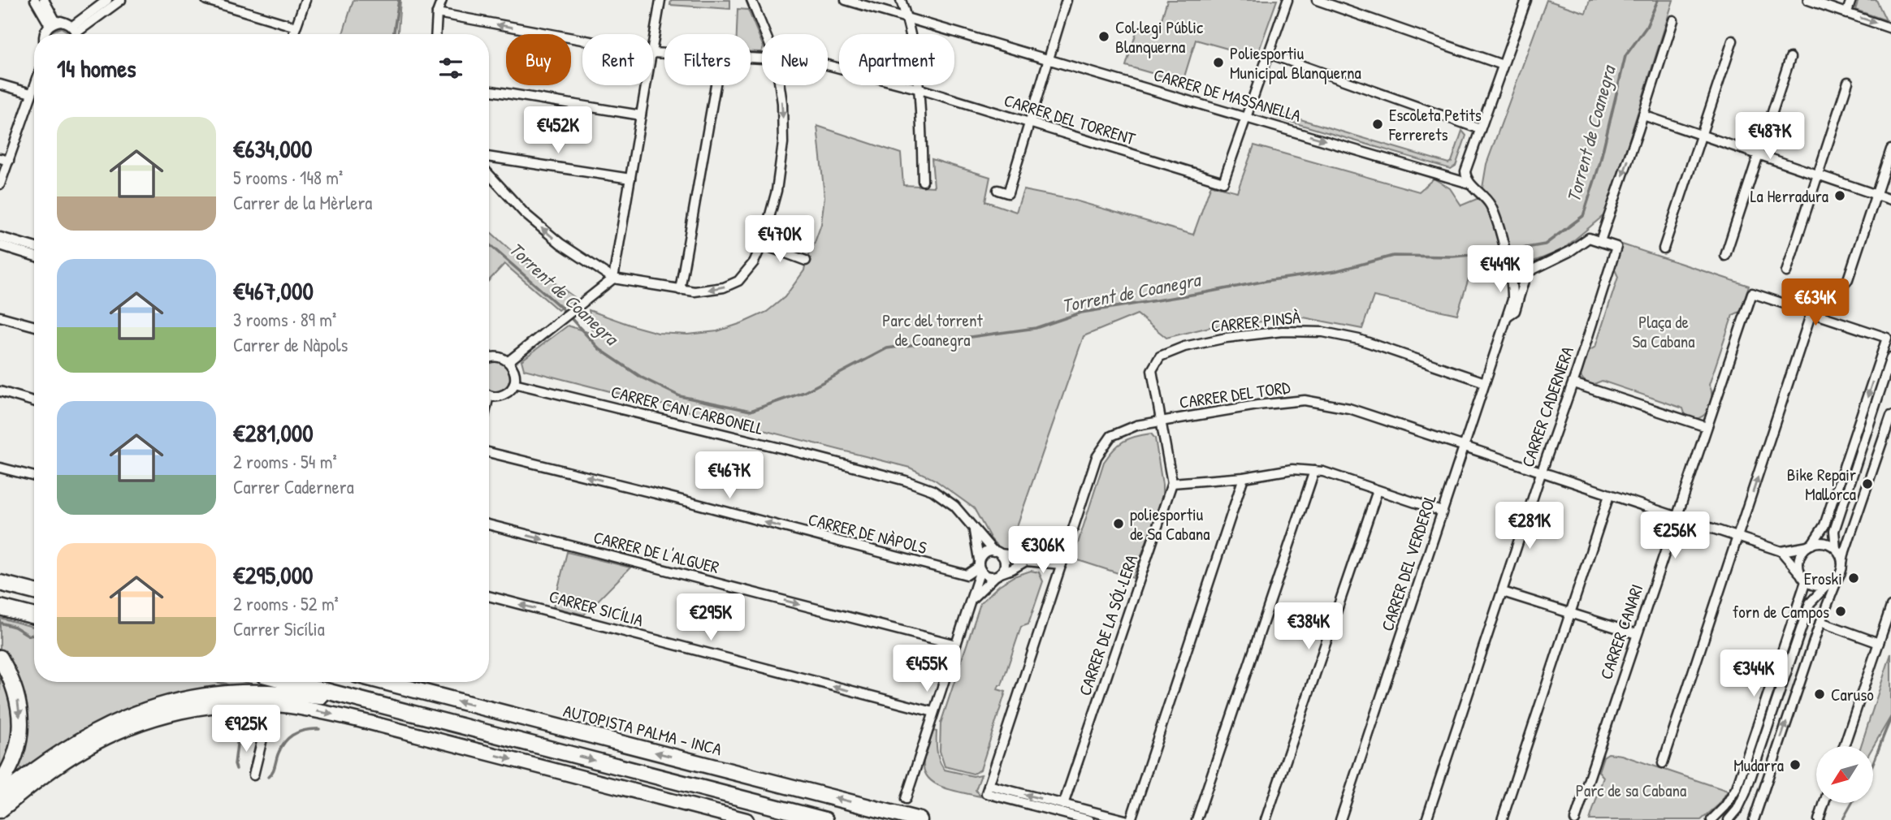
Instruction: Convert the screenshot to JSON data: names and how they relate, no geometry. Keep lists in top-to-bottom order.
{
  "streets": {
    "highway": ["AUTOPISTA PALMA - INCA"],
    "street": [
      "CARRER DE MASSANELLA",
      "CARRER DEL TORRENT",
      "CARRER PINSÀ",
      "CARRER DEL TORD",
      "CARRER CADERNERA",
      "CARRER CAN CARBONELL",
      "CARRER DE NÀPOLS",
      "CARRER DE L'ALGUER",
      "CARRER DEL VERDEROL",
      "CARRER SICÍLIA",
      "CARRER DE LA SÓL·LERA",
      "CARRER CANARI"
    ]
  },
  "crossings": [
    ["CARRER DE MASSANELLA", "CARRER DEL TORRENT"],
    ["CARRER PINSÀ", "CARRER DEL TORD"],
    ["CARRER PINSÀ", "CARRER DEL VERDEROL"],
    ["CARRER PINSÀ", "CARRER DE LA SÓL·LERA"],
    ["CARRER DEL TORD", "CARRER CADERNERA"],
    ["CARRER DEL TORD", "CARRER DEL VERDEROL"],
    ["CARRER DEL TORD", "CARRER DE LA SÓL·LERA"],
    ["CARRER DEL TORD", "CARRER CANARI"],
    ["CARRER CAN CARBONELL", "CARRER DE NÀPOLS"]
  ],
  "one_way": ["CARRER DE NÀPOLS", "CARRER DE L'ALGUER", "CARRER SICÍLIA"],
  "water": ["Torrent de Coanegra"],
  "parks": ["Parc del torrent de Coanegra", "Plaça de Sa Cabana", "Parc de sa Cabana"],
  "places": [
    "Col·legi Públic Blanquerna",
    "Poliesportiu Municipal Blanquerna",
    "Escoleta Petits Ferrerets",
    "La Herradura",
    "Bike Repair Mallorca",
    "poliesportiu de Sa Cabana",
    "Eroski",
    "forn de Campos",
    "Caruso",
    "Mudarra"
  ],
  "north": "bottom left",
  "page": {
    "chip": [
      "Buy",
      "Rent",
      "Filters",
      "New",
      "Apartment"
    ],
    "heading": "14 homes",
    "list": [
      {
        "name": "€634,000",
        "note": "5 rooms · 148 m² · Carrer de la Mèrlera"
      },
      {
        "name": "€467,000",
        "note": "3 rooms · 89 m² · Carrer de Nàpols"
      },
      {
        "name": "€281,000",
        "note": "2 rooms · 54 m² · Carrer Cadernera"
      },
      {
        "name": "€295,000",
        "note": "2 rooms · 52 m² · Carrer Sicília"
      }
    ],
    "price": [
      "€452K",
      "€487K",
      "€470K",
      "€449K",
      "€634K",
      "€467K",
      "€281K",
      "€256K",
      "€306K",
      "€295K",
      "€384K",
      "€455K",
      "€344K",
      "€925K"
    ]
  }
}
